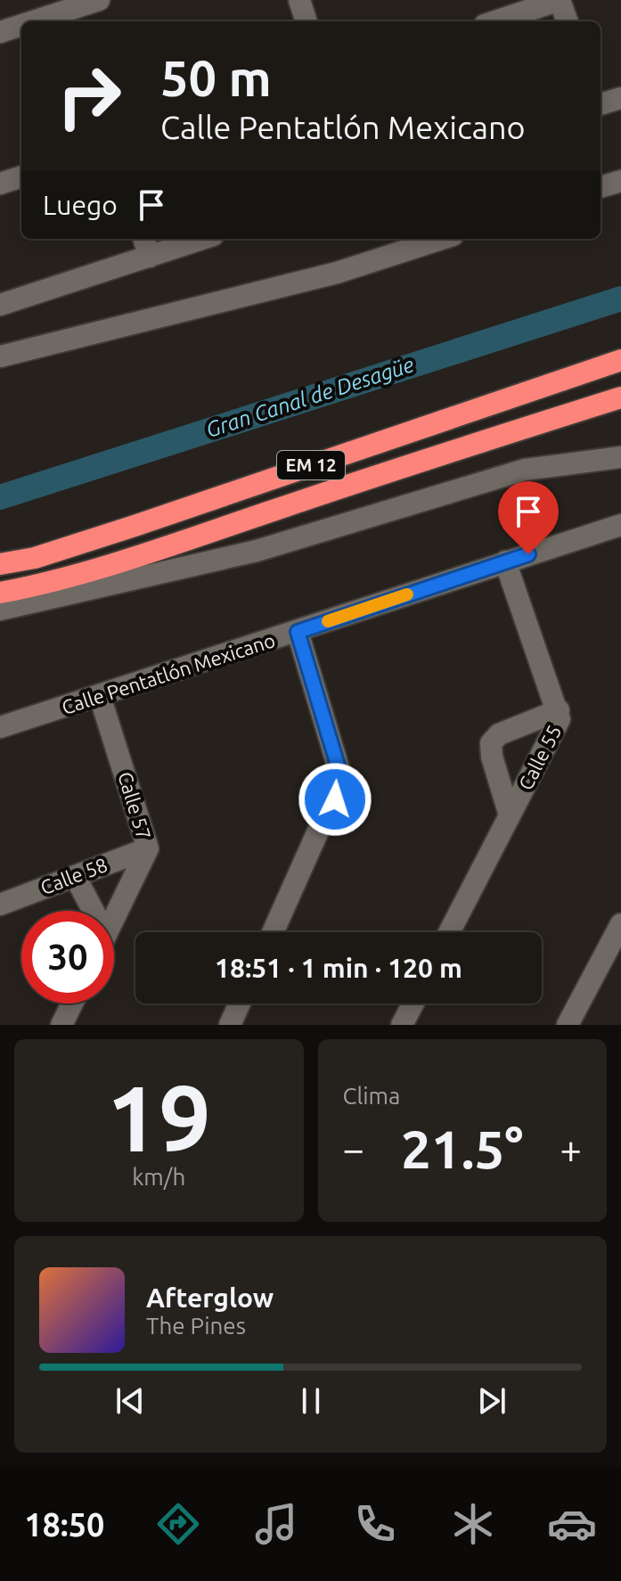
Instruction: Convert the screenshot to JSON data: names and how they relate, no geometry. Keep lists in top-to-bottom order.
{
  "streets": {
    "highway": ["EM 12"],
    "street": [
      "Calle Pentatlón Mexicano",
      "Calle 55",
      "Calle 57",
      "Calle 58"
    ]
  },
  "crossings": [
    ["Calle Pentatlón Mexicano", "Calle 55"],
    ["Calle Pentatlón Mexicano", "Calle 57"],
    ["Calle 57", "Calle 58"]
  ],
  "water": ["Gran Canal de Desagüe"],
  "page": {
    "turn": ["50 m", "Calle Pentatlón Mexicano"],
    "then": "Luego",
    "limit": "30",
    "trip": "18:51 · 1 min · 120 m",
    "tile": [
      ["19", "km/h"],
      "Clima"
    ],
    "heat": ["−", "21.5°", "+"],
    "song": ["Afterglow", "The Pines"],
    "tabs": "18:50"
  }
}
